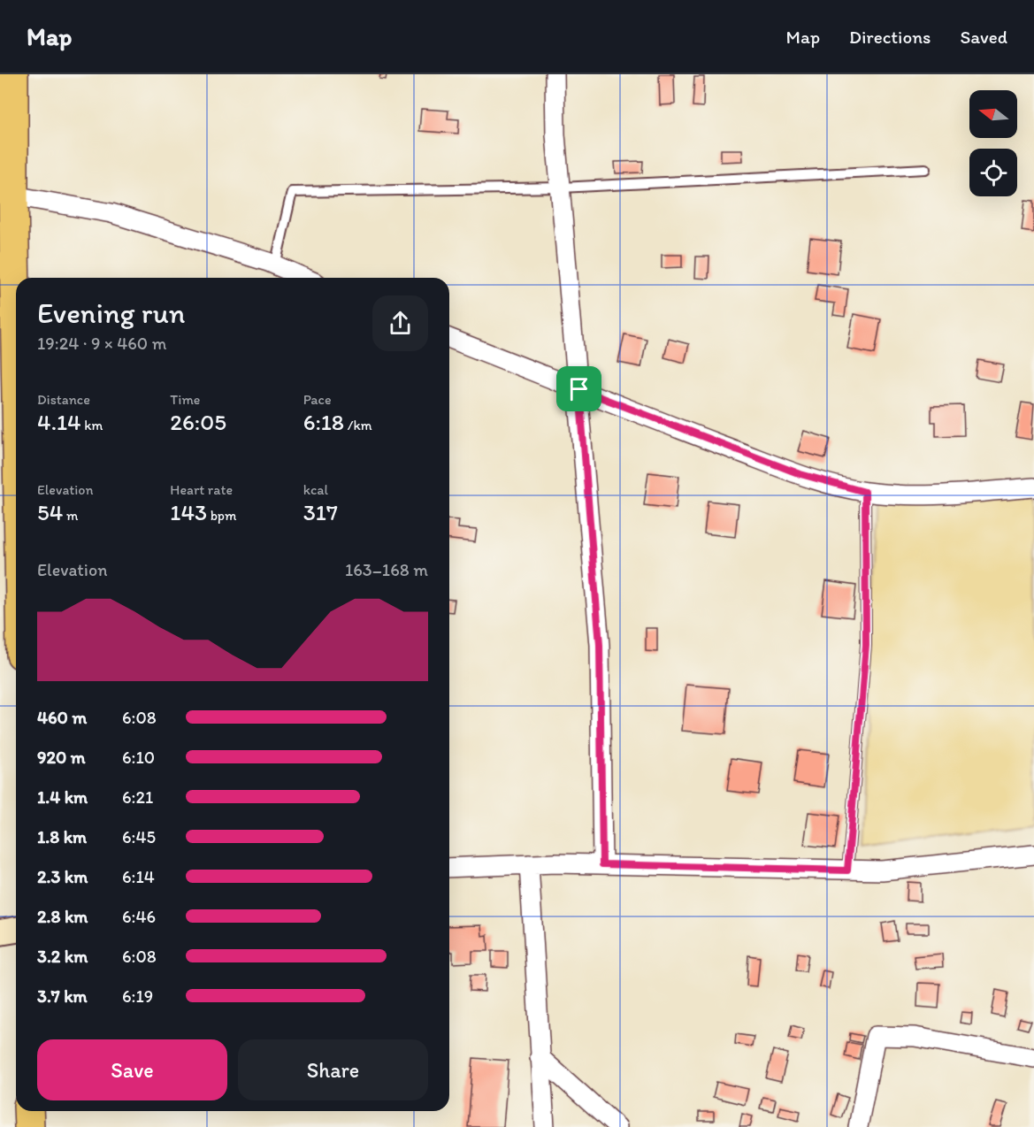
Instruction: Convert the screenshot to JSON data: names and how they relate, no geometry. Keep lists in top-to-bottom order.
{
  "north": "left",
  "page": {
    "header": "Map",
    "nav": ["Map", "Directions", "Saved"],
    "heading": ["Evening run", "19:24 · 9 × 460 m"],
    "stats": [
      ["Distance", "4.14 km"],
      ["Time", "26:05"],
      ["Pace", "6:18 /km"],
      ["Elevation", "54 m"],
      ["Heart rate", "143 bpm"],
      ["kcal", "317"]
    ],
    "chart": ["Elevation", "163–168 m"],
    "list": [
      {
        "name": "460 m",
        "note": "6:08"
      },
      {
        "name": "920 m",
        "note": "6:10"
      },
      {
        "name": "1.4 km",
        "note": "6:21"
      },
      {
        "name": "1.8 km",
        "note": "6:45"
      },
      {
        "name": "2.3 km",
        "note": "6:14"
      },
      {
        "name": "2.8 km",
        "note": "6:46"
      },
      {
        "name": "3.2 km",
        "note": "6:08"
      },
      {
        "name": "3.7 km",
        "note": "6:19"
      }
    ],
    "buttons": ["Save", "Share"]
  }
}
